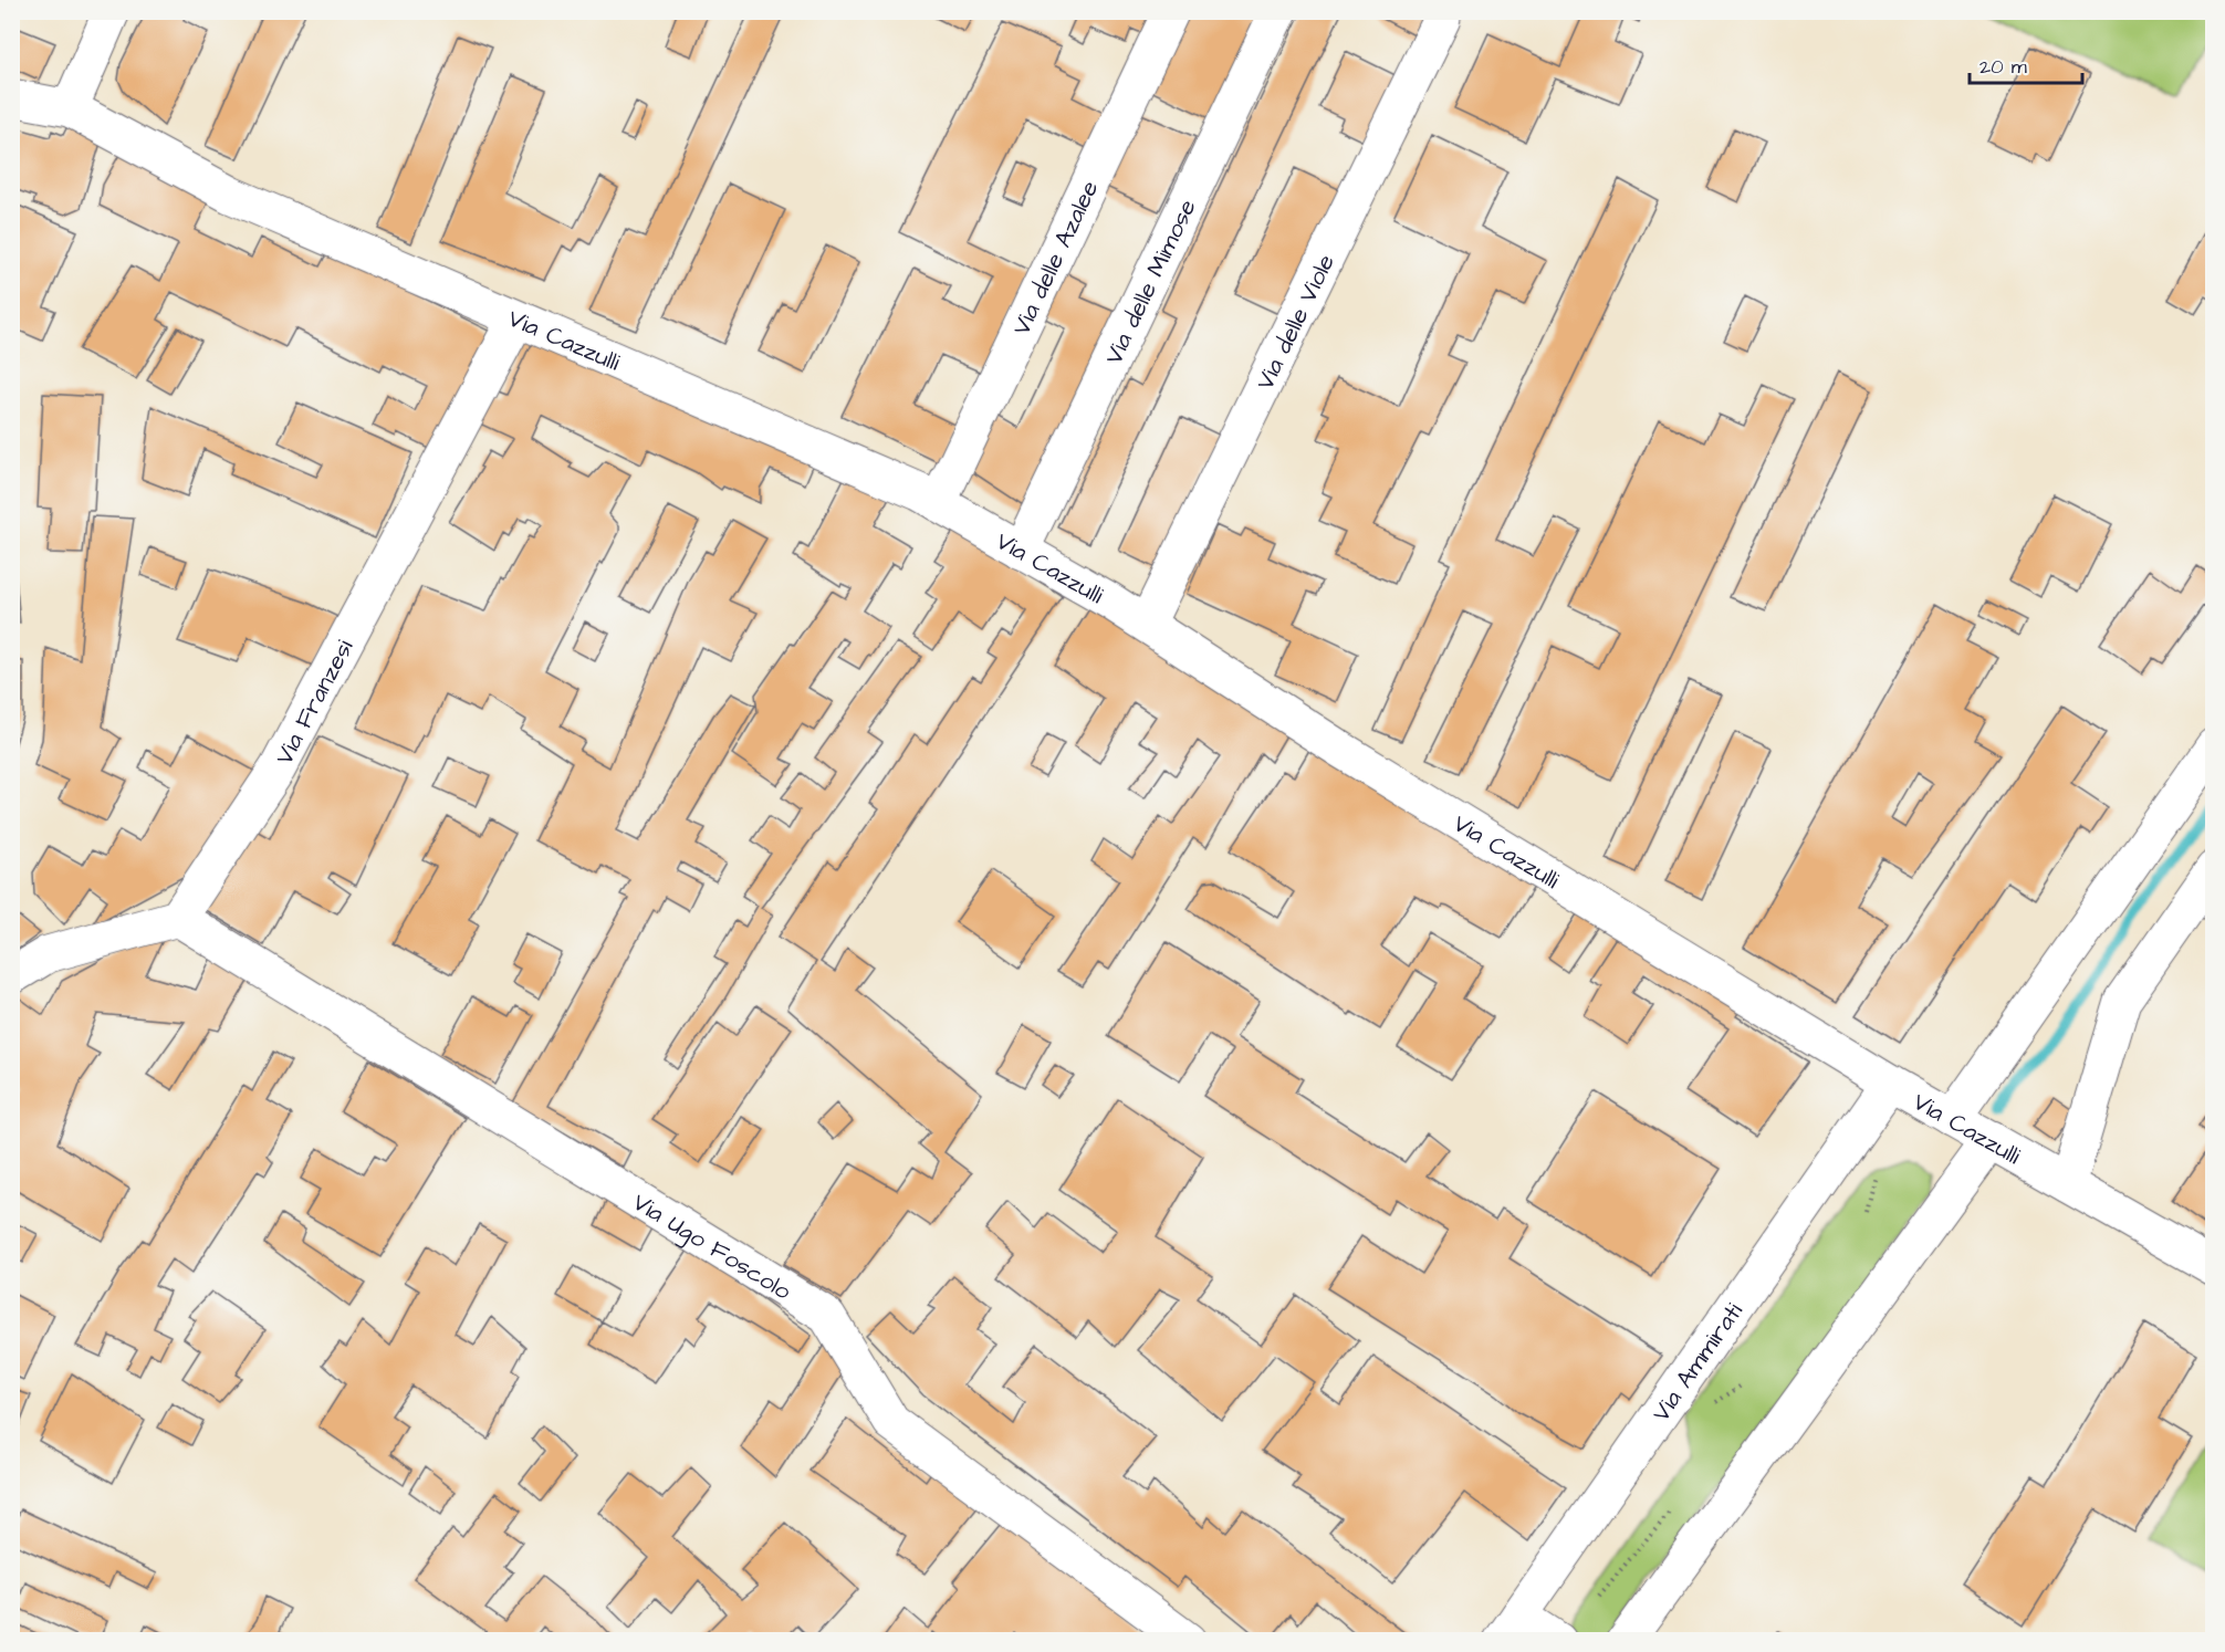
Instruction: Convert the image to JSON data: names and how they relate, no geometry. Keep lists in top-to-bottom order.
{
  "streets": {
    "street": [
      "Via delle Azalee",
      "Via delle Mimose",
      "Via delle Viole",
      "Via Cazzulli",
      "Via Franzesi",
      "Via Ugo Foscolo",
      "Via Ammirati"
    ]
  },
  "crossings": [
    ["Via delle Azalee", "Via Cazzulli"],
    ["Via delle Mimose", "Via Cazzulli"],
    ["Via delle Viole", "Via Cazzulli"],
    ["Via Cazzulli", "Via Franzesi"],
    ["Via Cazzulli", "Via Ammirati"],
    ["Via Franzesi", "Via Ugo Foscolo"]
  ],
  "scale_bar": "20 m"
}
